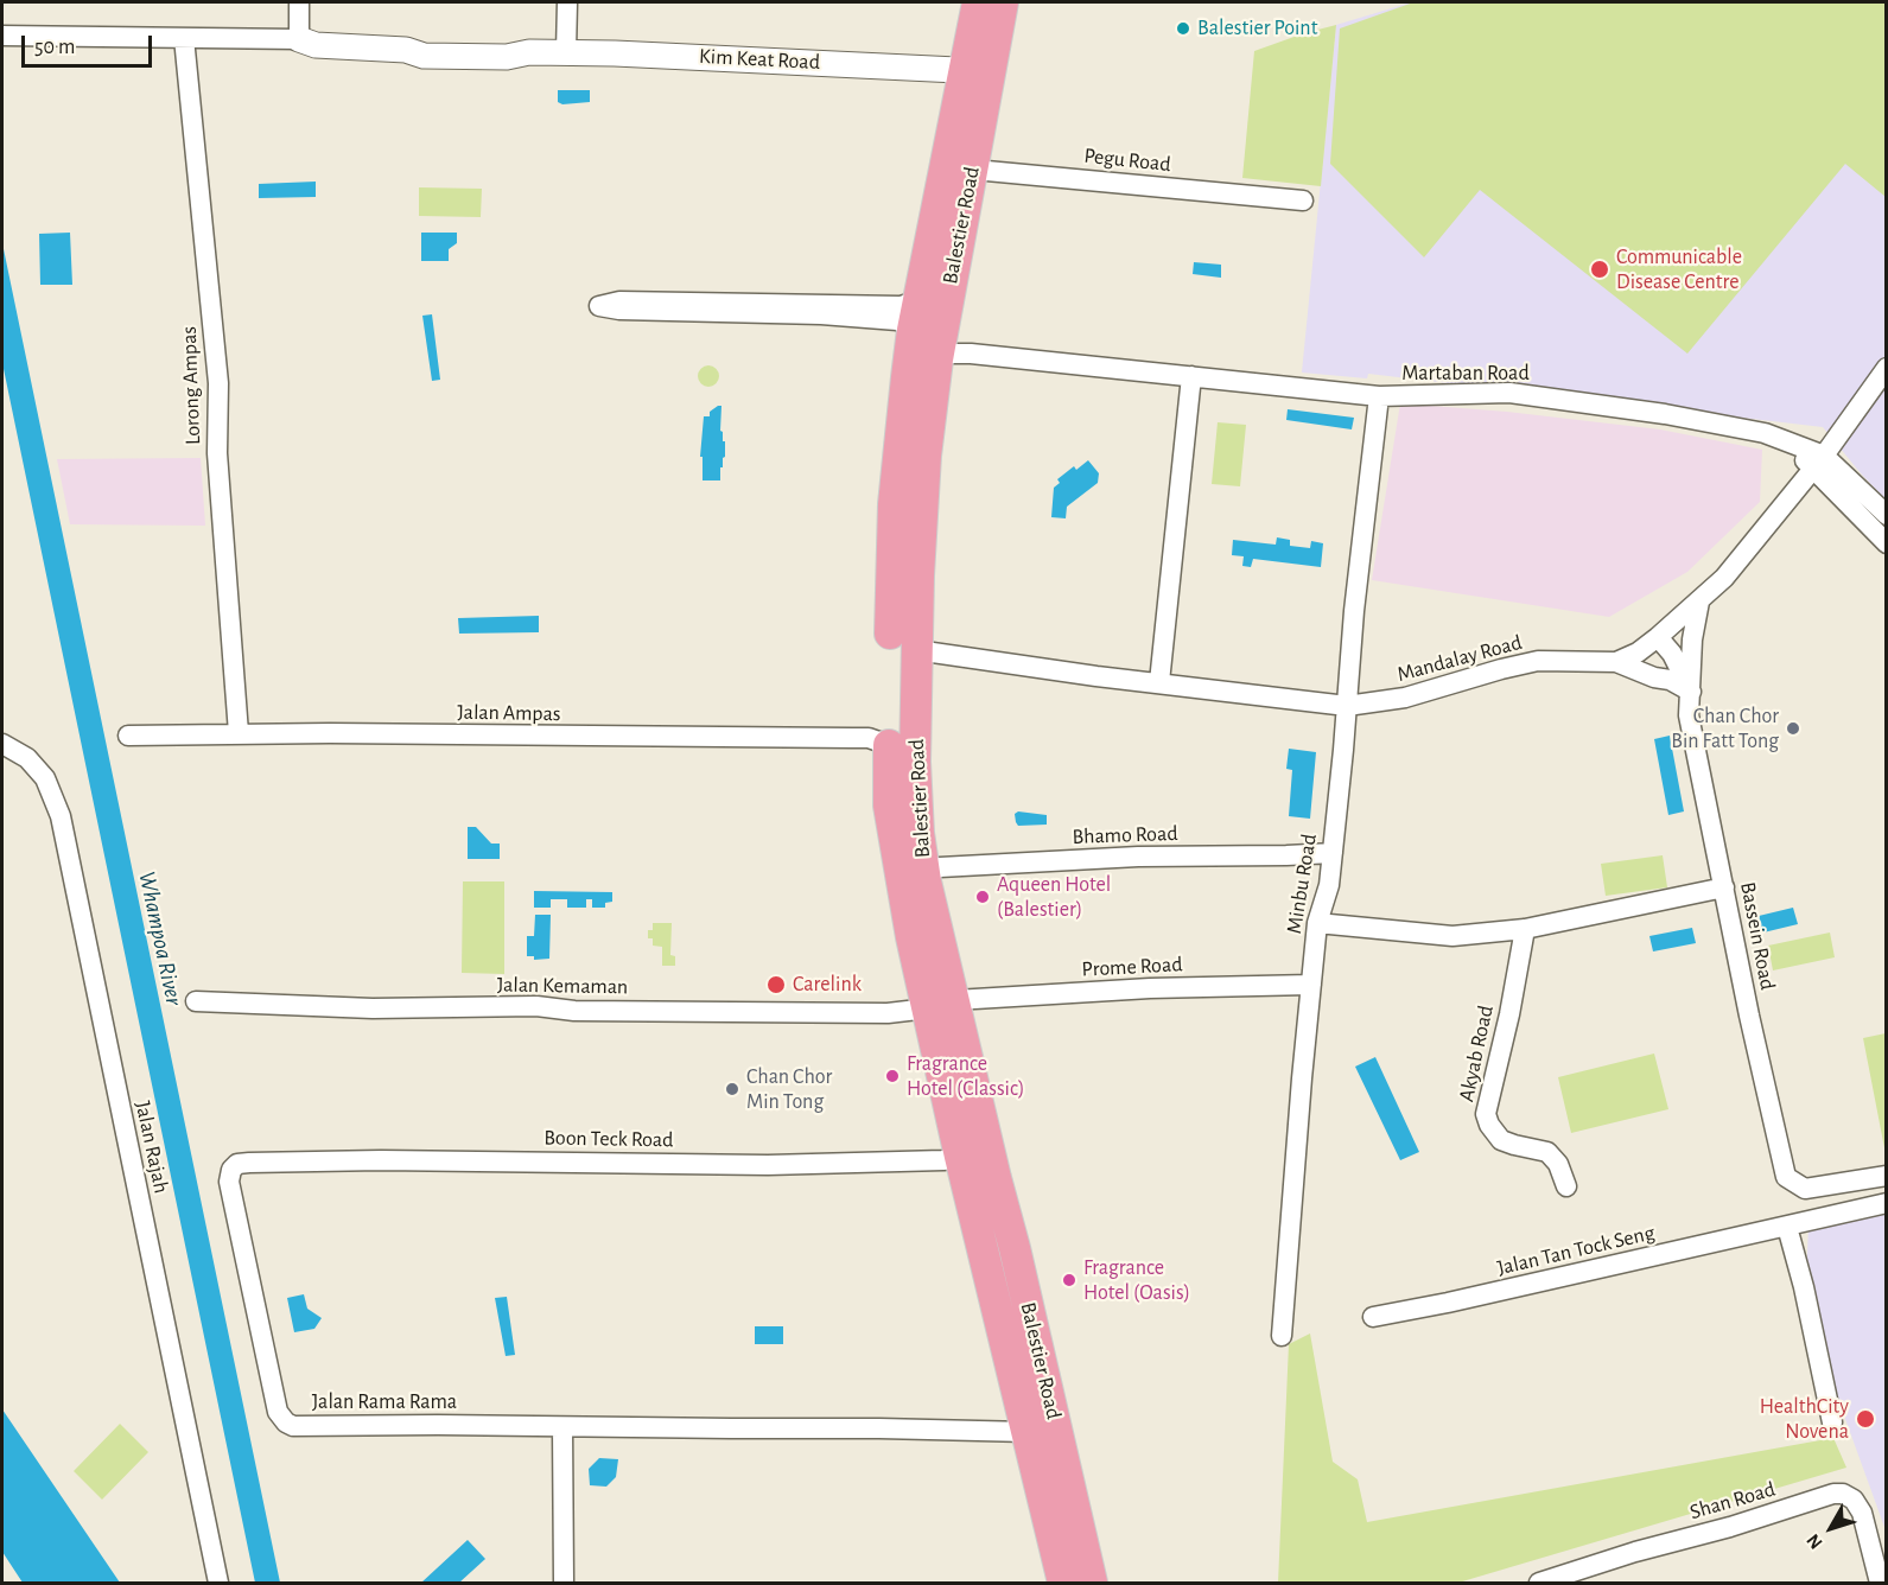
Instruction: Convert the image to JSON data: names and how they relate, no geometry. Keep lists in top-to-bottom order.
{
  "streets": {
    "main road": ["Balestier Road"],
    "street": [
      "Kim Keat Road",
      "Pegu Road",
      "Martaban Road",
      "Lorong Ampas",
      "Mandalay Road",
      "Jalan Ampas",
      "Bhamo Road",
      "Minbu Road",
      "Bassein Road",
      "Prome Road",
      "Jalan Kemaman",
      "Akyab Road",
      "Boon Teck Road",
      "Jalan Rajah",
      "Jalan Tan Tock Seng",
      "Jalan Rama Rama",
      "Shan Road"
    ]
  },
  "crossings": [
    ["Kim Keat Road", "Balestier Road"],
    ["Kim Keat Road", "Lorong Ampas"],
    ["Pegu Road", "Balestier Road"],
    ["Balestier Road", "Martaban Road"],
    ["Balestier Road", "Mandalay Road"],
    ["Balestier Road", "Jalan Ampas"],
    ["Balestier Road", "Bhamo Road"],
    ["Balestier Road", "Prome Road"],
    ["Balestier Road", "Jalan Kemaman"],
    ["Balestier Road", "Boon Teck Road"],
    ["Balestier Road", "Jalan Rama Rama"],
    ["Martaban Road", "Mandalay Road"],
    ["Martaban Road", "Minbu Road"],
    ["Lorong Ampas", "Jalan Ampas"],
    ["Mandalay Road", "Minbu Road"],
    ["Mandalay Road", "Bassein Road"],
    ["Bhamo Road", "Minbu Road"],
    ["Minbu Road", "Prome Road"],
    ["Prome Road", "Jalan Kemaman"],
    ["Boon Teck Road", "Jalan Rama Rama"]
  ],
  "water": ["Whampoa River"],
  "places": [
    "Balestier Point",
    "Communicable Disease Centre",
    "Chan Chor Bin Fatt Tong",
    "Aqueen Hotel (Balestier)",
    "Carelink",
    "Fragrance Hotel (Classic)",
    "Chan Chor Min Tong",
    "Fragrance Hotel (Oasis)",
    "HealthCity Novena"
  ],
  "scale_bar": "50 m",
  "north": "bottom left"
}
